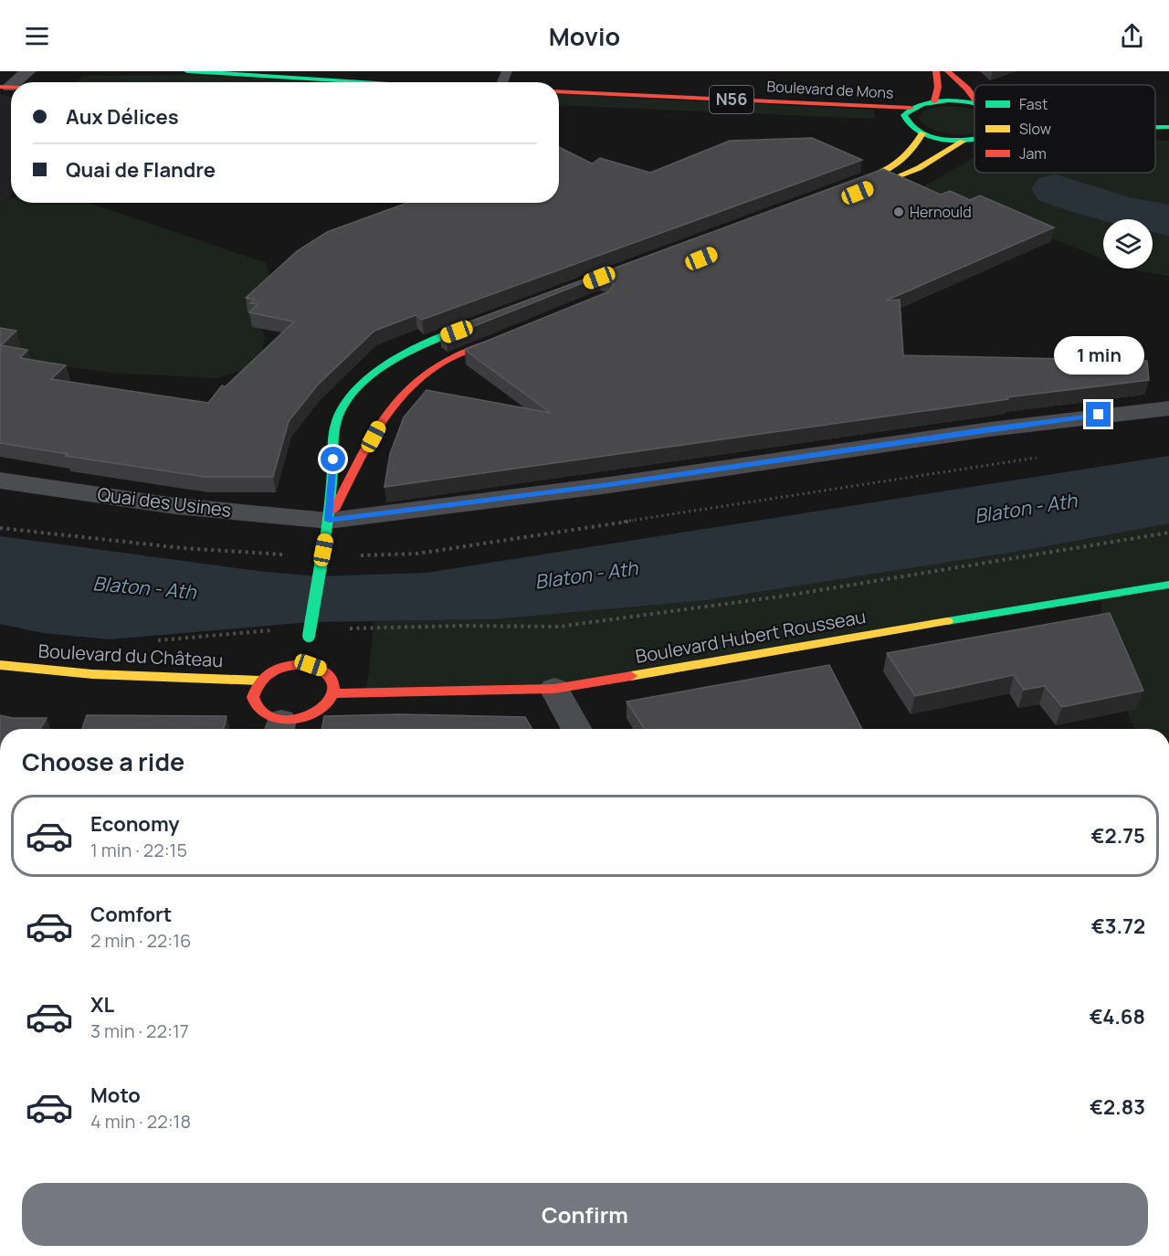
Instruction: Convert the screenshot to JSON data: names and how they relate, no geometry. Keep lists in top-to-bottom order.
{
  "streets": {
    "street": [
      "Boulevard de Mons",
      "N56",
      "Quai des Usines",
      "Boulevard Hubert Rousseau",
      "Boulevard du Château"
    ]
  },
  "crossings": [
    ["Boulevard Hubert Rousseau", "Boulevard du Château"]
  ],
  "water": ["Blaton - Ath"],
  "places": ["Hernould"],
  "legend": ["Fast", "Slow", "Jam"],
  "page": {
    "header": "Movio",
    "banner": ["Aux Délices", "Quai de Flandre"],
    "bubble": "1 min",
    "heading": "Choose a ride",
    "list": [
      {
        "name": "Economy",
        "note": "1 min · 22:15",
        "value": "€2.75"
      },
      {
        "name": "Comfort",
        "note": "2 min · 22:16",
        "value": "€3.72"
      },
      {
        "name": "XL",
        "note": "3 min · 22:17",
        "value": "€4.68"
      },
      {
        "name": "Moto",
        "note": "4 min · 22:18",
        "value": "€2.83"
      }
    ],
    "buttons": "Confirm"
  }
}
